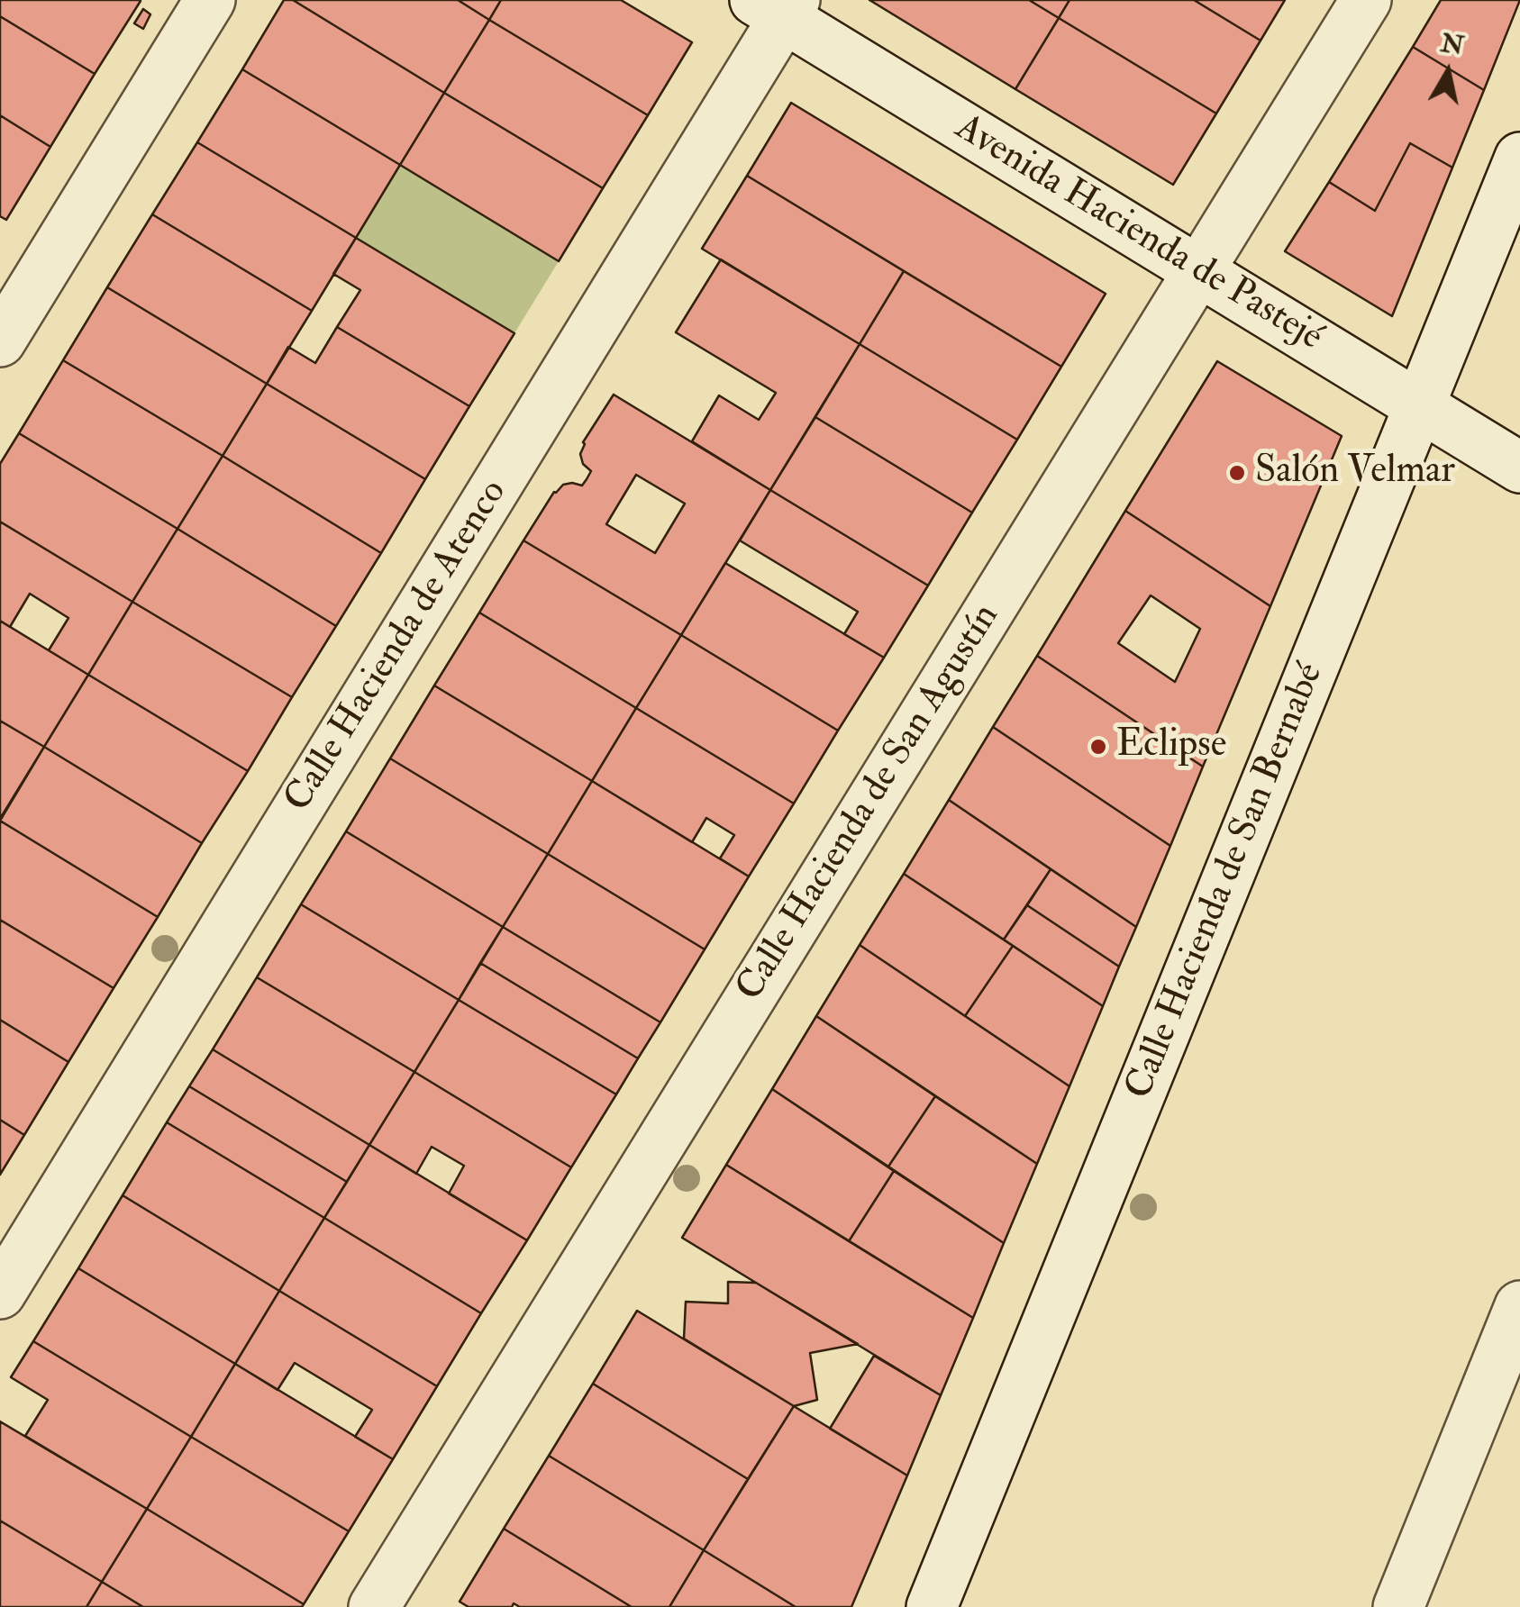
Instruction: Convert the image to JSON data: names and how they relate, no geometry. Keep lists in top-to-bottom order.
{
  "streets": {
    "street": [
      "Avenida Hacienda de Pastejé",
      "Calle Hacienda de Atenco",
      "Calle Hacienda de San Agustín",
      "Calle Hacienda de San Bernabé"
    ]
  },
  "crossings": [
    ["Avenida Hacienda de Pastejé", "Calle Hacienda de Atenco"],
    ["Avenida Hacienda de Pastejé", "Calle Hacienda de San Agustín"],
    ["Avenida Hacienda de Pastejé", "Calle Hacienda de San Bernabé"]
  ],
  "places": ["Salón Velmar", "Eclipse"],
  "north": "top"
}
